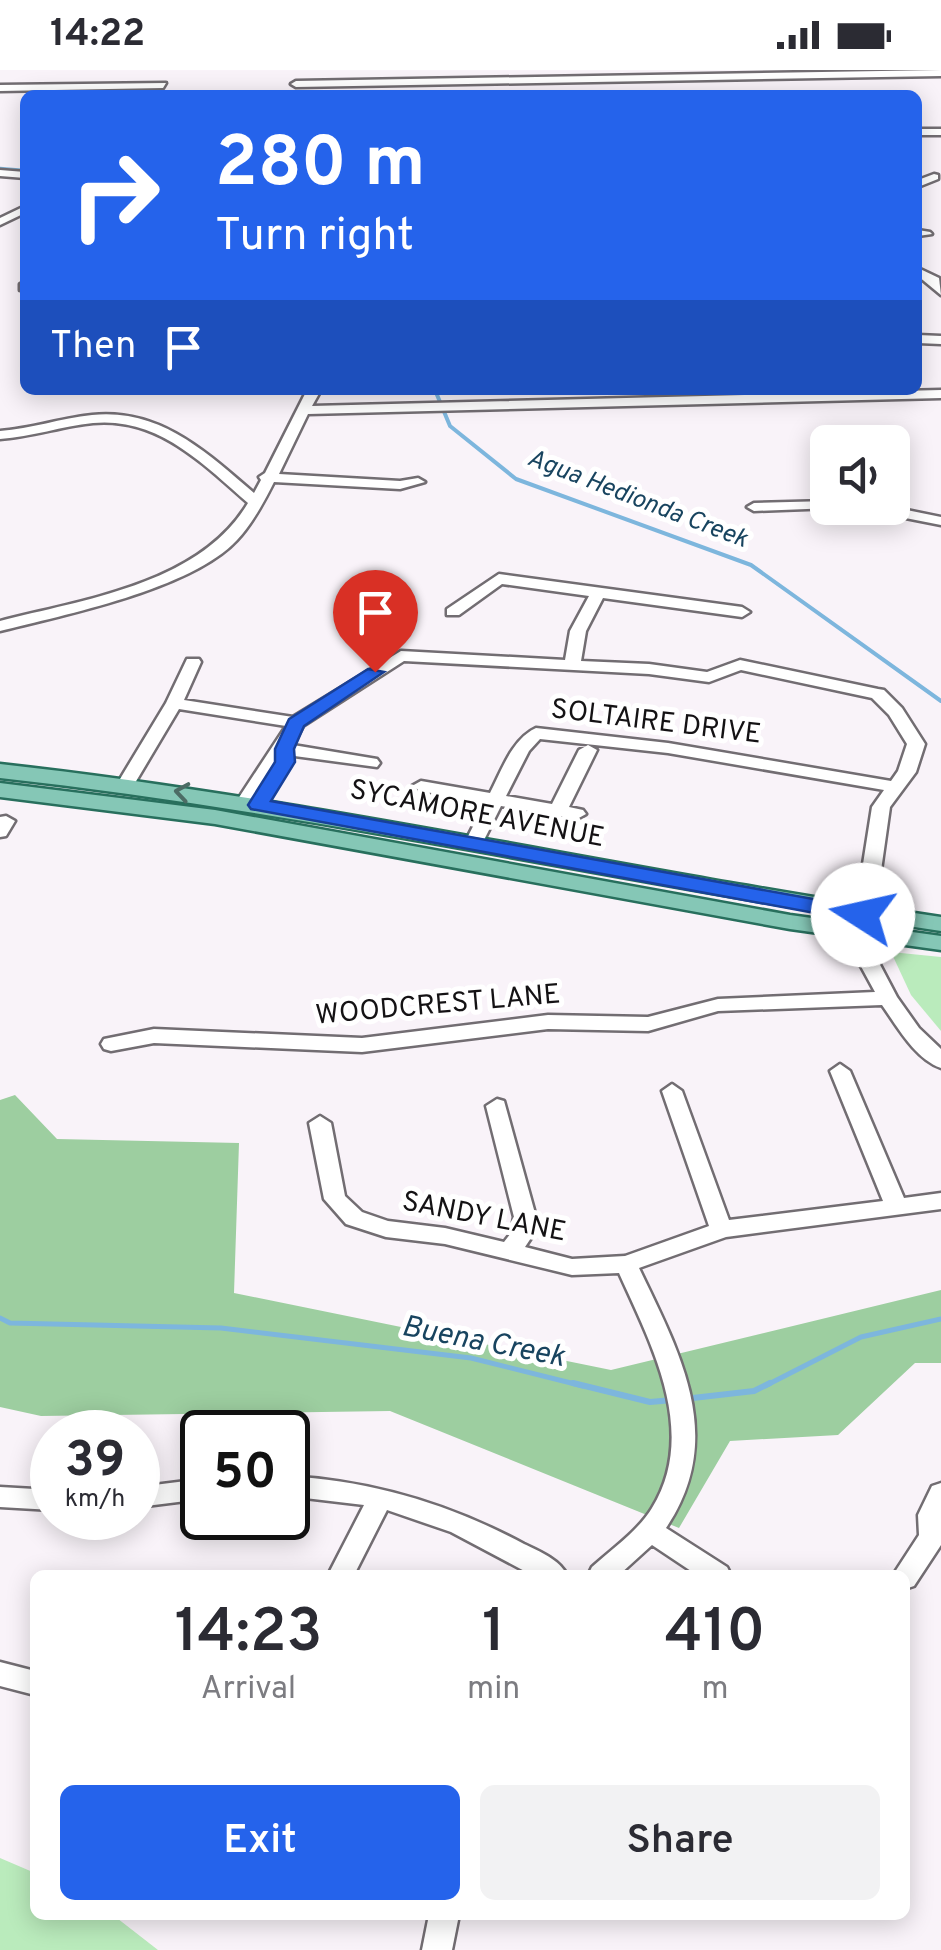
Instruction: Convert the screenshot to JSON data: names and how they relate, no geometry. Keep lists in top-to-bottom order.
{
  "streets": {
    "main road": ["SYCAMORE AVENUE"],
    "street": ["SOLTAIRE DRIVE", "WOODCREST LANE", "SANDY LANE"]
  },
  "crossings": [
    ["SOLTAIRE DRIVE", "SYCAMORE AVENUE"]
  ],
  "water": ["Agua Hedionda Creek", "Buena Creek"],
  "page": {
    "status": "14:22",
    "turn": ["280 m", "Turn right"],
    "then": "Then",
    "speed": "39 km/h",
    "limit": "50",
    "eta": [
      "14:23",
      "Arrival",
      "1",
      "min",
      "410",
      "m"
    ],
    "buttons": ["Exit", "Share"]
  }
}
